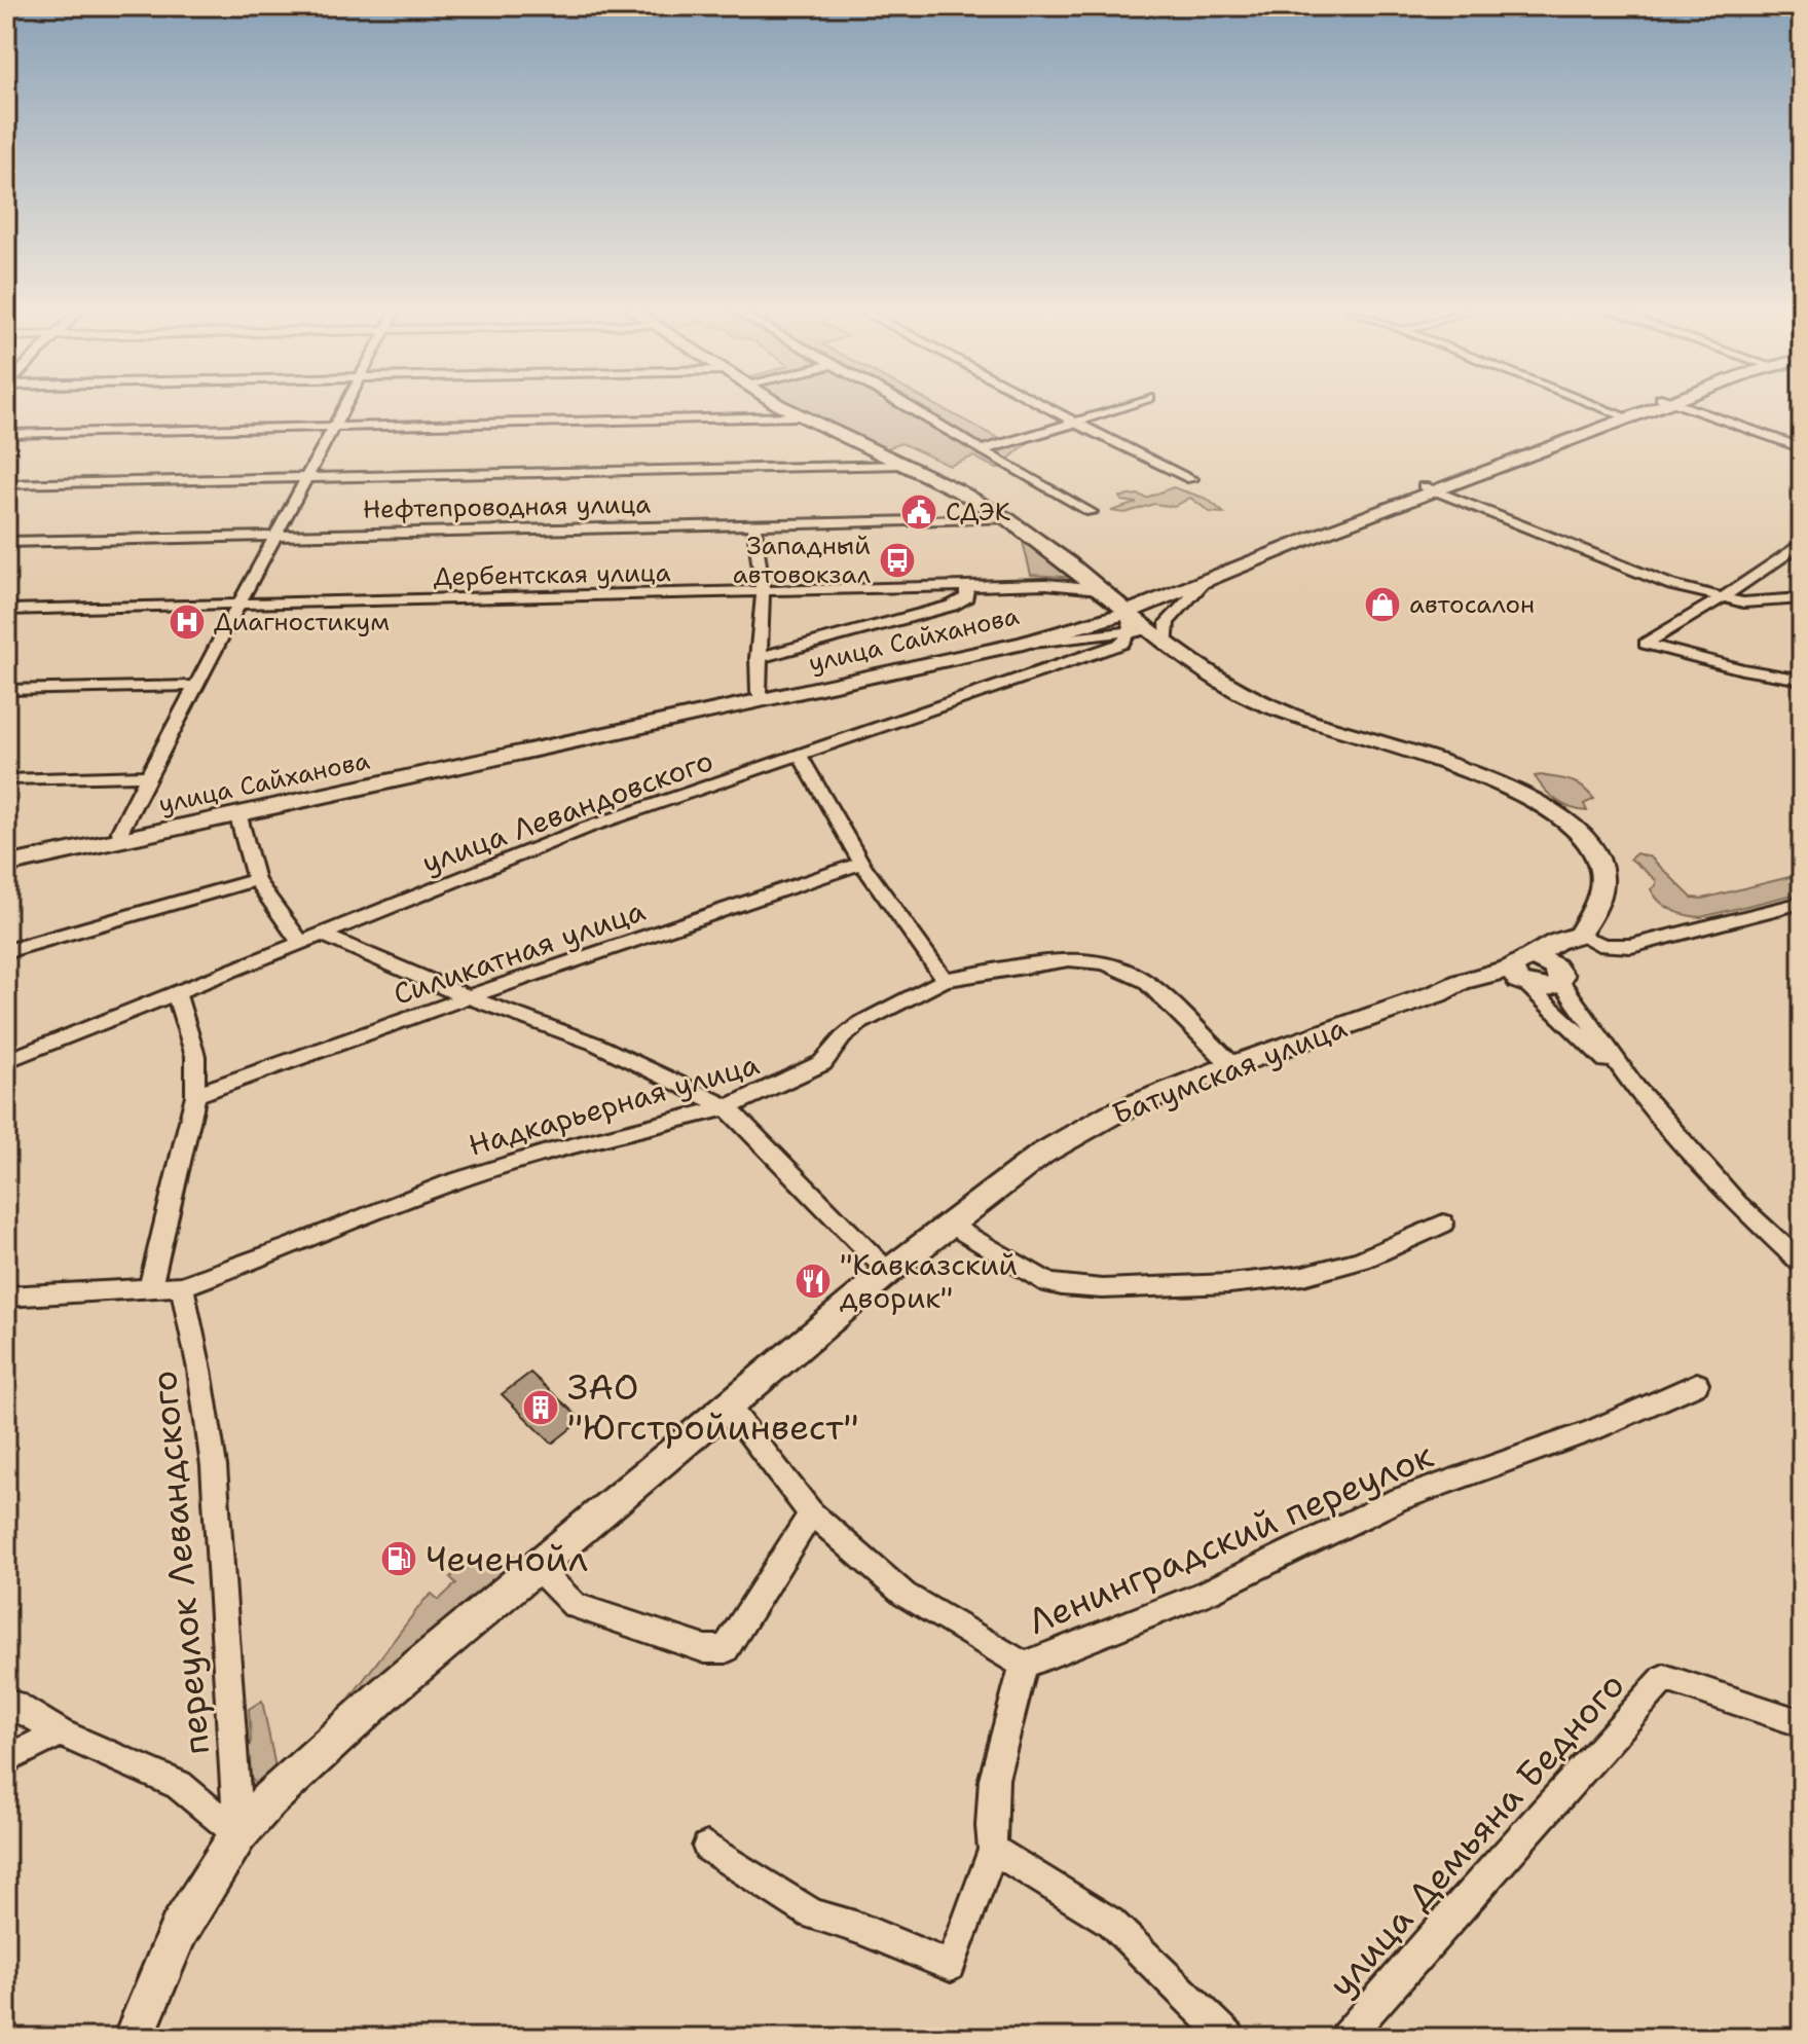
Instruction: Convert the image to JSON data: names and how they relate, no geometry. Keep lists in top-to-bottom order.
{
  "streets": {
    "main road": ["улица Сайханова", "Батумская улица"],
    "street": [
      "Нефтепроводная улица",
      "Дербентская улица",
      "улица Левандовского",
      "Силикатная улица",
      "Надкарьерная улица",
      "Ленинградский переулок",
      "переулок Левандского",
      "улица Демьяна Бедного"
    ]
  },
  "crossings": [
    ["Дербентская улица", "улица Сайханова"],
    ["Дербентская улица", "улица Левандовского"],
    ["улица Сайханова", "улица Левандовского"],
    ["Батумская улица", "Надкарьерная улица"],
    ["Батумская улица", "Ленинградский переулок"],
    ["Батумская улица", "переулок Левандского"],
    ["Надкарьерная улица", "переулок Левандского"]
  ],
  "places": {
    "public building": ["СДЭК"],
    "bus stop": ["Западный автовокзал"],
    "shop": ["автосалон"],
    "hospital": ["Диагностикум"],
    "restaurant": ["\"Кавказский дворик\""],
    "building": ["ЗАО \"Югстройинвест\""],
    "fuel station": ["Чеченойл"]
  }
}
